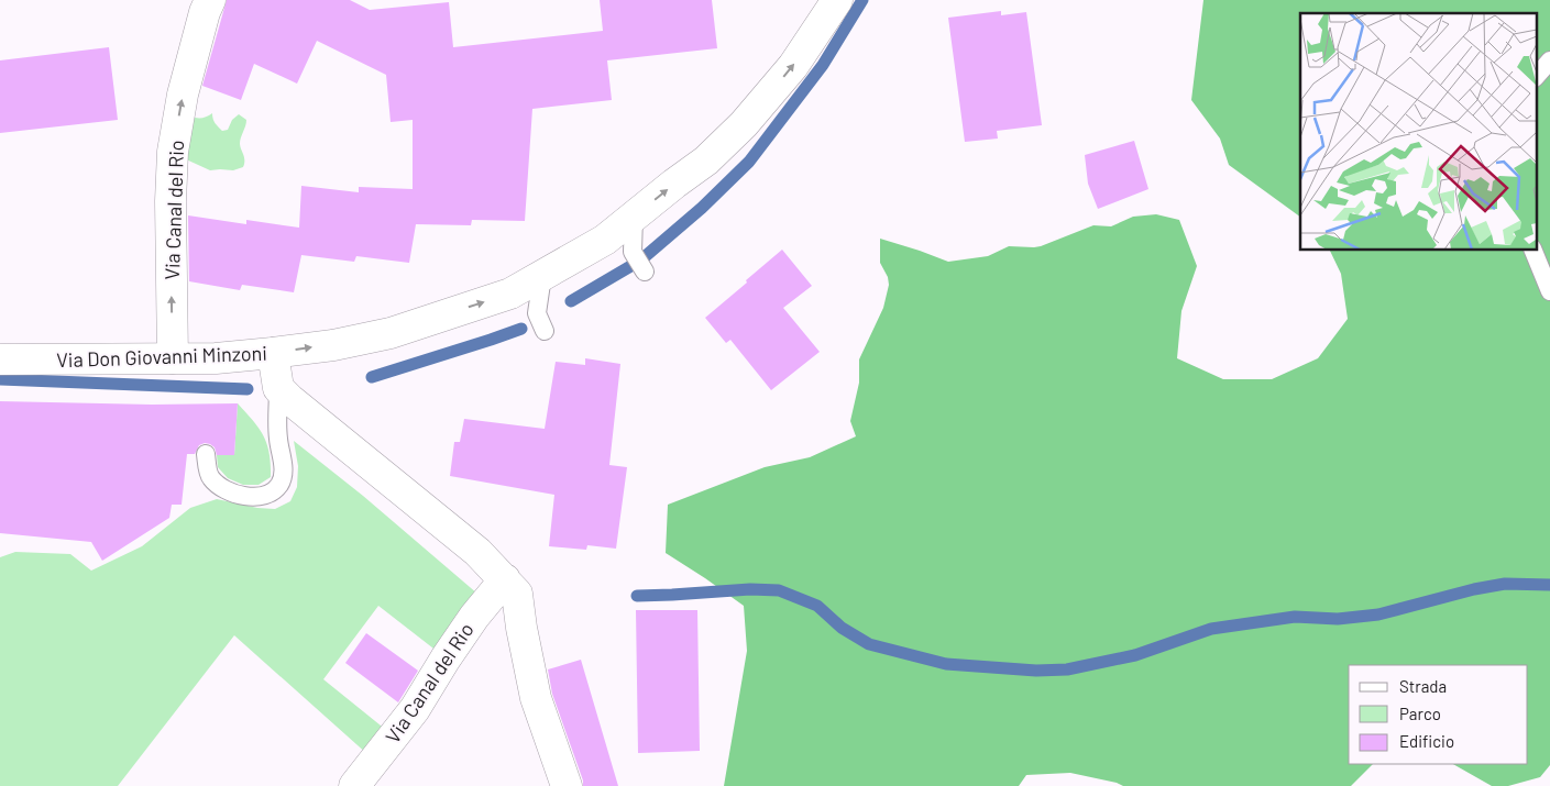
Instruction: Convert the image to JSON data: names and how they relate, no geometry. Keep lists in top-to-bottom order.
{
  "streets": {
    "street": ["Via Canal del Rio", "Via Don Giovanni Minzoni"]
  },
  "crossings": [
    ["Via Canal del Rio", "Via Don Giovanni Minzoni"]
  ],
  "one_way": ["Via Canal del Rio", "Via Don Giovanni Minzoni"],
  "legend": ["Strada", "Parco", "Edificio"]
}
